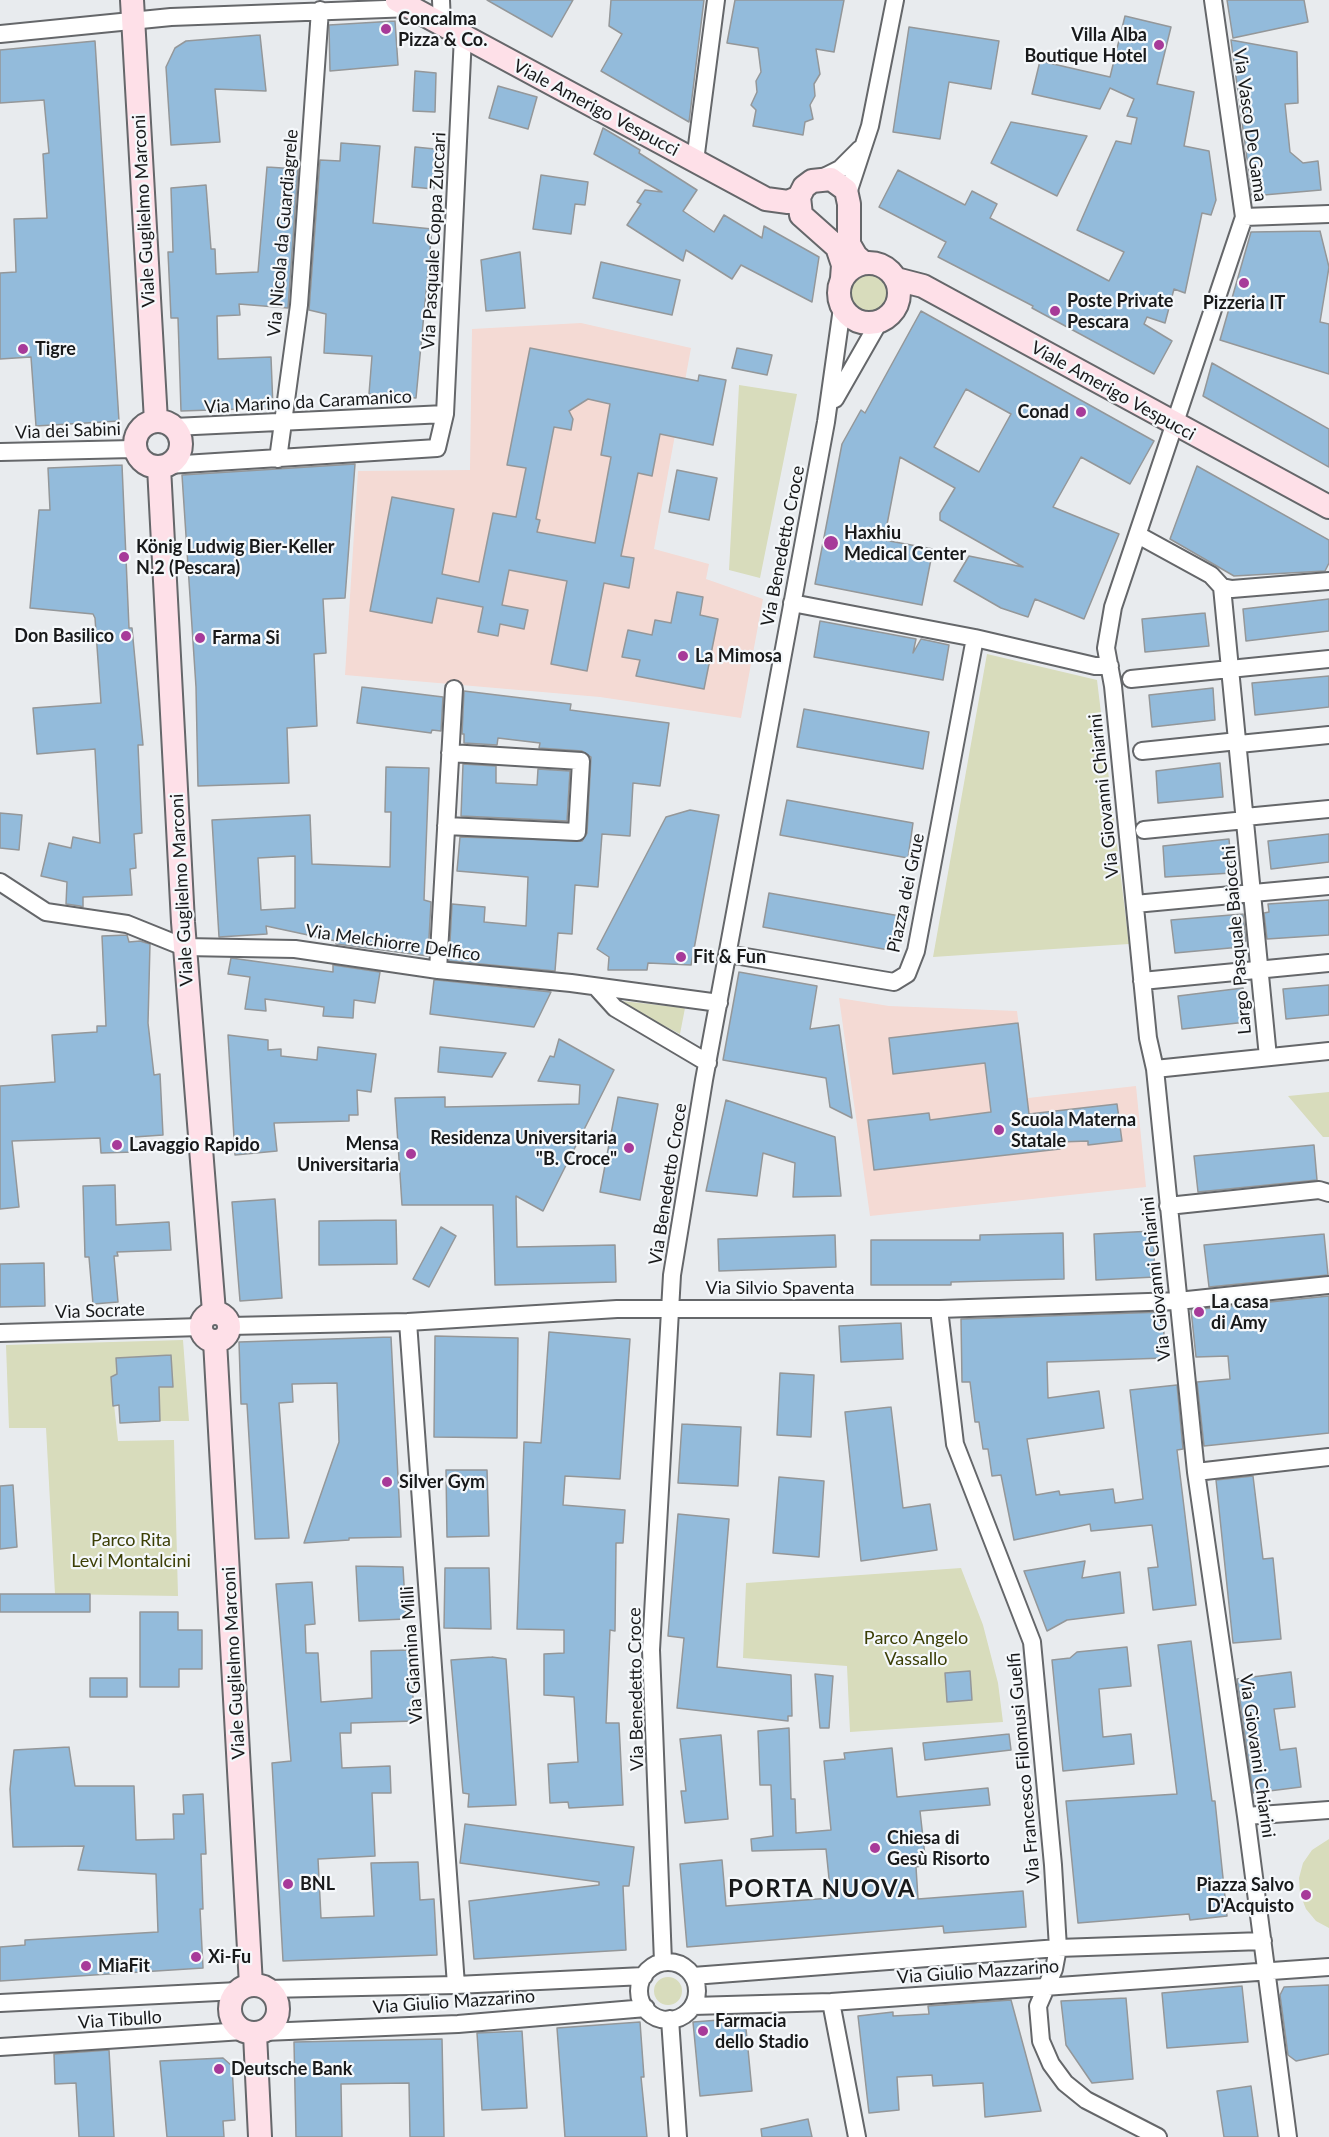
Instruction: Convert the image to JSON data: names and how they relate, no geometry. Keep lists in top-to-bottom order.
{
  "streets": {
    "main road": ["Viale Amerigo Vespucci", "Viale Guglielmo Marconi"],
    "street": [
      "Via Vasco De Gama",
      "Via Nicola da Guardiagrele",
      "Via Pasquale Coppa Zuccari",
      "Via Marino da Caramanico",
      "Via dei Sabini",
      "Via Benedetto Croce",
      "Via Giovanni Chiarini",
      "Piazza dei Grue",
      "Largo Pasquale Baiocchi",
      "Via Melchiorre Delfico",
      "Via Silvio Spaventa",
      "Via Socrate",
      "Via Giannina Milli",
      "Via Francesco Filomusi Guelfi",
      "Via Giulio Mazzarino",
      "Via Tibullo"
    ]
  },
  "crossings": [
    ["Viale Amerigo Vespucci", "Via Vasco De Gama"],
    ["Viale Amerigo Vespucci", "Via Pasquale Coppa Zuccari"],
    ["Viale Amerigo Vespucci", "Via Benedetto Croce"],
    ["Viale Amerigo Vespucci", "Via Giovanni Chiarini"],
    ["Via Vasco De Gama", "Via Giovanni Chiarini"],
    ["Viale Guglielmo Marconi", "Via Marino da Caramanico"],
    ["Viale Guglielmo Marconi", "Via dei Sabini"],
    ["Viale Guglielmo Marconi", "Via Melchiorre Delfico"],
    ["Viale Guglielmo Marconi", "Via Silvio Spaventa"],
    ["Viale Guglielmo Marconi", "Via Socrate"],
    ["Viale Guglielmo Marconi", "Via Giulio Mazzarino"],
    ["Viale Guglielmo Marconi", "Via Tibullo"],
    ["Via Nicola da Guardiagrele", "Via Pasquale Coppa Zuccari"],
    ["Via Nicola da Guardiagrele", "Via Marino da Caramanico"],
    ["Via Pasquale Coppa Zuccari", "Via Marino da Caramanico"],
    ["Via Marino da Caramanico", "Via dei Sabini"],
    ["Via Benedetto Croce", "Piazza dei Grue"],
    ["Via Benedetto Croce", "Via Melchiorre Delfico"],
    ["Via Benedetto Croce", "Via Silvio Spaventa"],
    ["Via Benedetto Croce", "Via Giulio Mazzarino"],
    ["Via Giovanni Chiarini", "Via Silvio Spaventa"],
    ["Via Giovanni Chiarini", "Via Giulio Mazzarino"],
    ["Via Silvio Spaventa", "Via Socrate"],
    ["Via Silvio Spaventa", "Via Giannina Milli"],
    ["Via Silvio Spaventa", "Via Francesco Filomusi Guelfi"],
    ["Via Giannina Milli", "Via Giulio Mazzarino"],
    ["Via Francesco Filomusi Guelfi", "Via Giulio Mazzarino"],
    ["Via Giulio Mazzarino", "Via Tibullo"]
  ],
  "districts": ["PORTA NUOVA"],
  "parks": ["Parco Rita Levi Montalcini", "Parco Angelo Vassallo"],
  "places": [
    "Concalma Pizza & Co.",
    "Villa Alba Boutique Hotel",
    "Pizzeria IT",
    "Poste Private Pescara",
    "Tigre",
    "Conad",
    "Haxhiu Medical Center",
    "König Ludwig Bier-Keller N.2 (Pescara)",
    "Don Basilico",
    "Farma Si",
    "La Mimosa",
    "Fit & Fun",
    "Scuola Materna Statale",
    "Lavaggio Rapido",
    "Residenza Universitaria \"B. Croce\"",
    "Mensa Universitaria",
    "La casa di Amy",
    "Silver Gym",
    "Chiesa di Gesù Risorto",
    "BNL",
    "Piazza Salvo D'Acquisto",
    "Xi-Fu",
    "MiaFit",
    "Farmacia dello Stadio",
    "Deutsche Bank"
  ]
}
